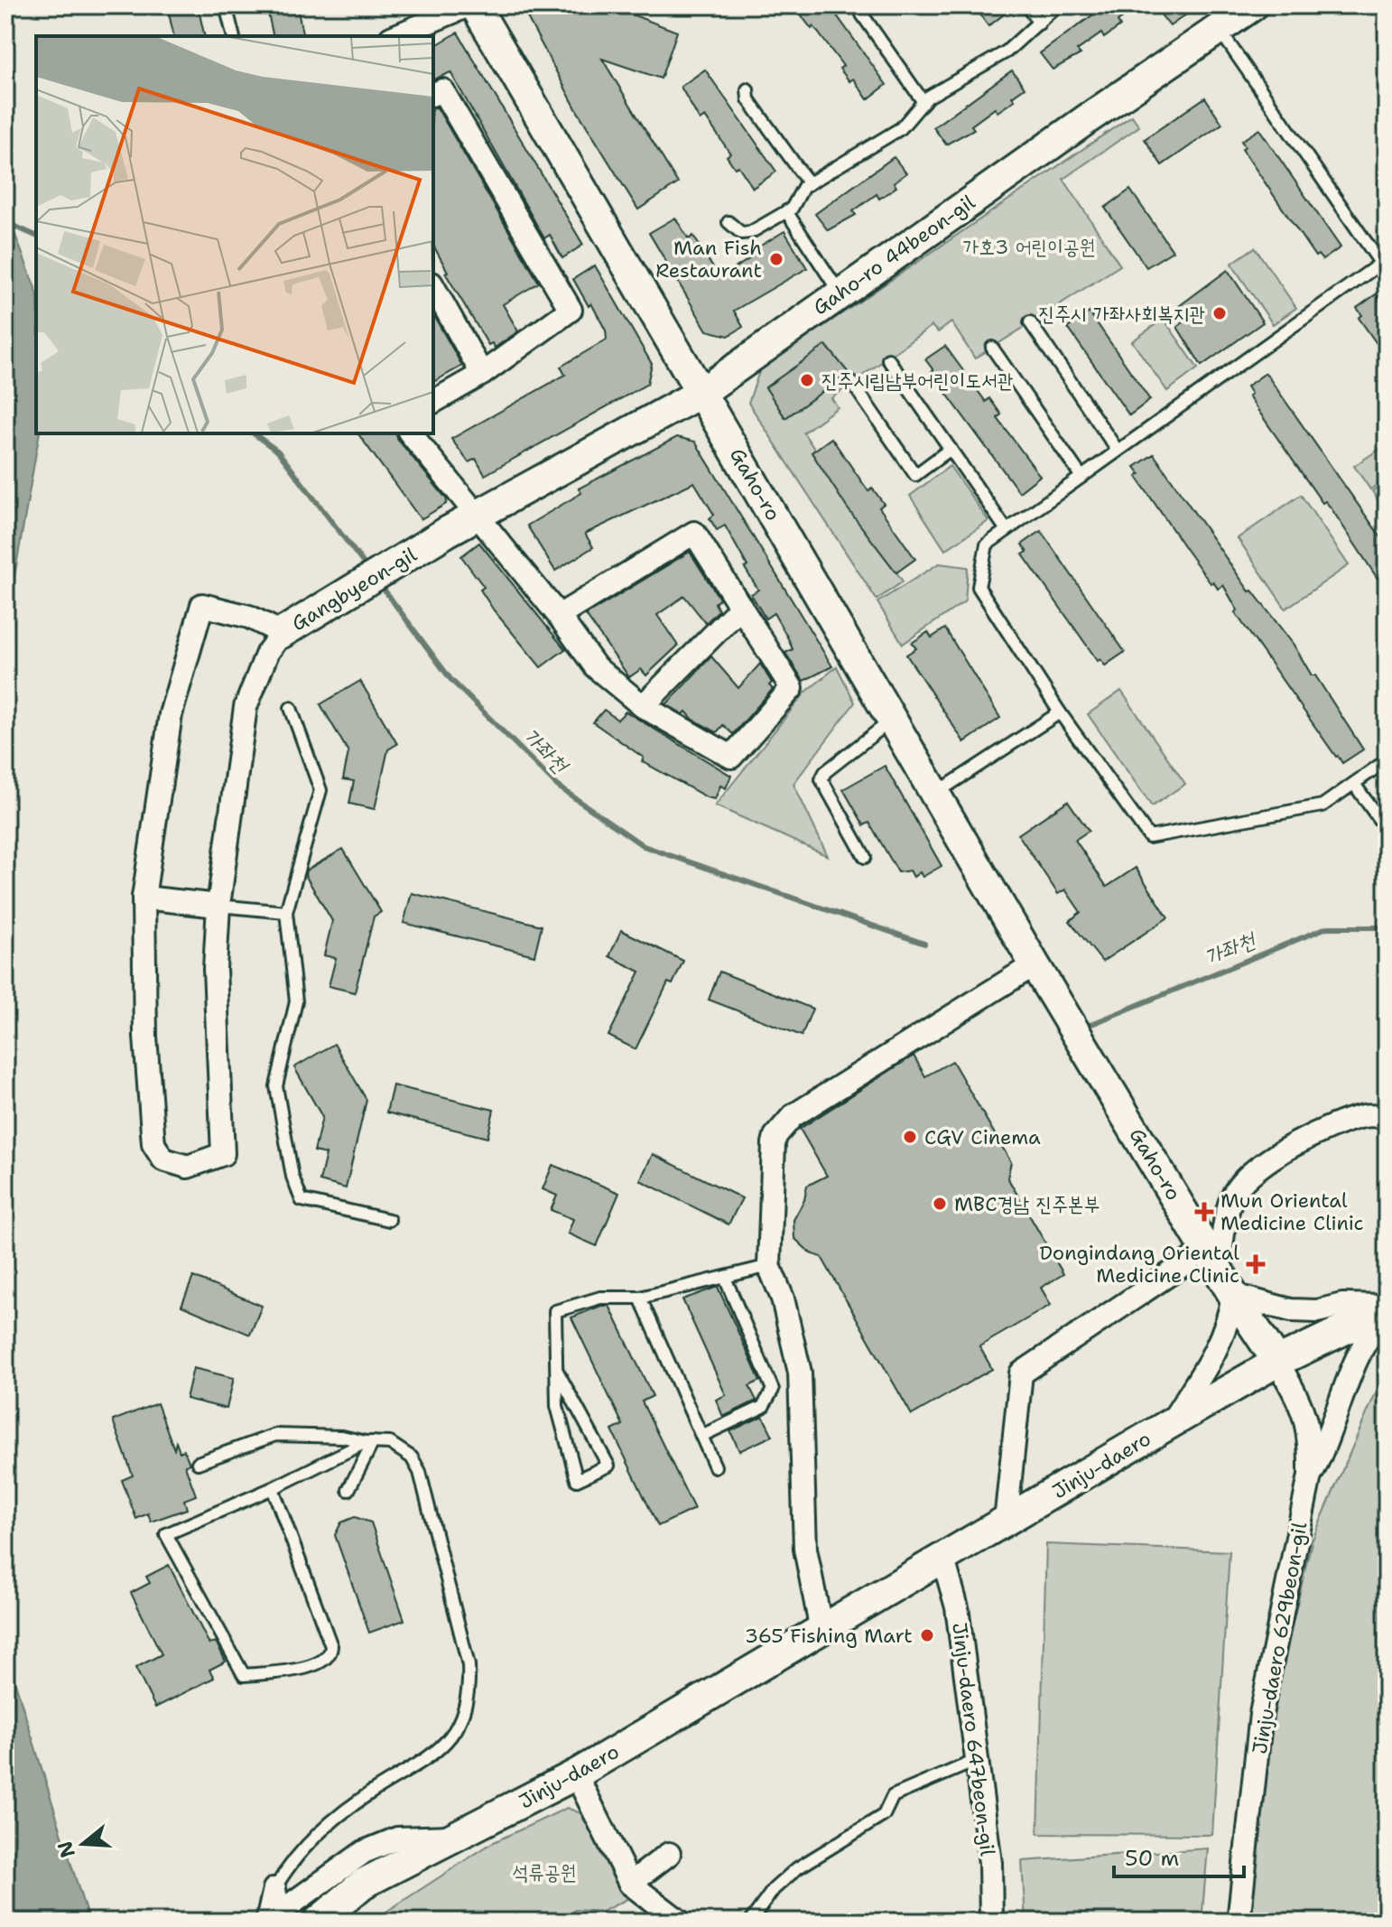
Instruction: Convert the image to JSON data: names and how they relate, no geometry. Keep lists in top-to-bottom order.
{
  "streets": {
    "street": [
      "Gaho-ro 44beon-gil",
      "Gaho-ro",
      "Gangbyeon-gil",
      "Jinju-daero",
      "Jinju-daero 629beon-gil",
      "Jinju-daero 647beon-gil"
    ]
  },
  "crossings": [
    ["Gaho-ro 44beon-gil", "Gaho-ro"],
    ["Gaho-ro 44beon-gil", "Gangbyeon-gil"],
    ["Gaho-ro", "Gangbyeon-gil"],
    ["Gaho-ro", "Jinju-daero"],
    ["Gaho-ro", "Jinju-daero 629beon-gil"],
    ["Jinju-daero", "Jinju-daero 629beon-gil"],
    ["Jinju-daero", "Jinju-daero 647beon-gil"]
  ],
  "water": ["가좌천"],
  "parks": ["가호3 어린이공원", "석류공원"],
  "places": {
    "other": [
      "Man Fish Restaurant",
      "진주시 가좌사회복지관",
      "진주시립남부어린이도서관",
      "CGV Cinema",
      "MBC경남 진주본부",
      "365 Fishing Mart"
    ],
    "health": ["Mun Oriental Medicine Clinic", "Dongindang Oriental Medicine Clinic"]
  },
  "scale_bar": "50 m",
  "north": "left"
}
